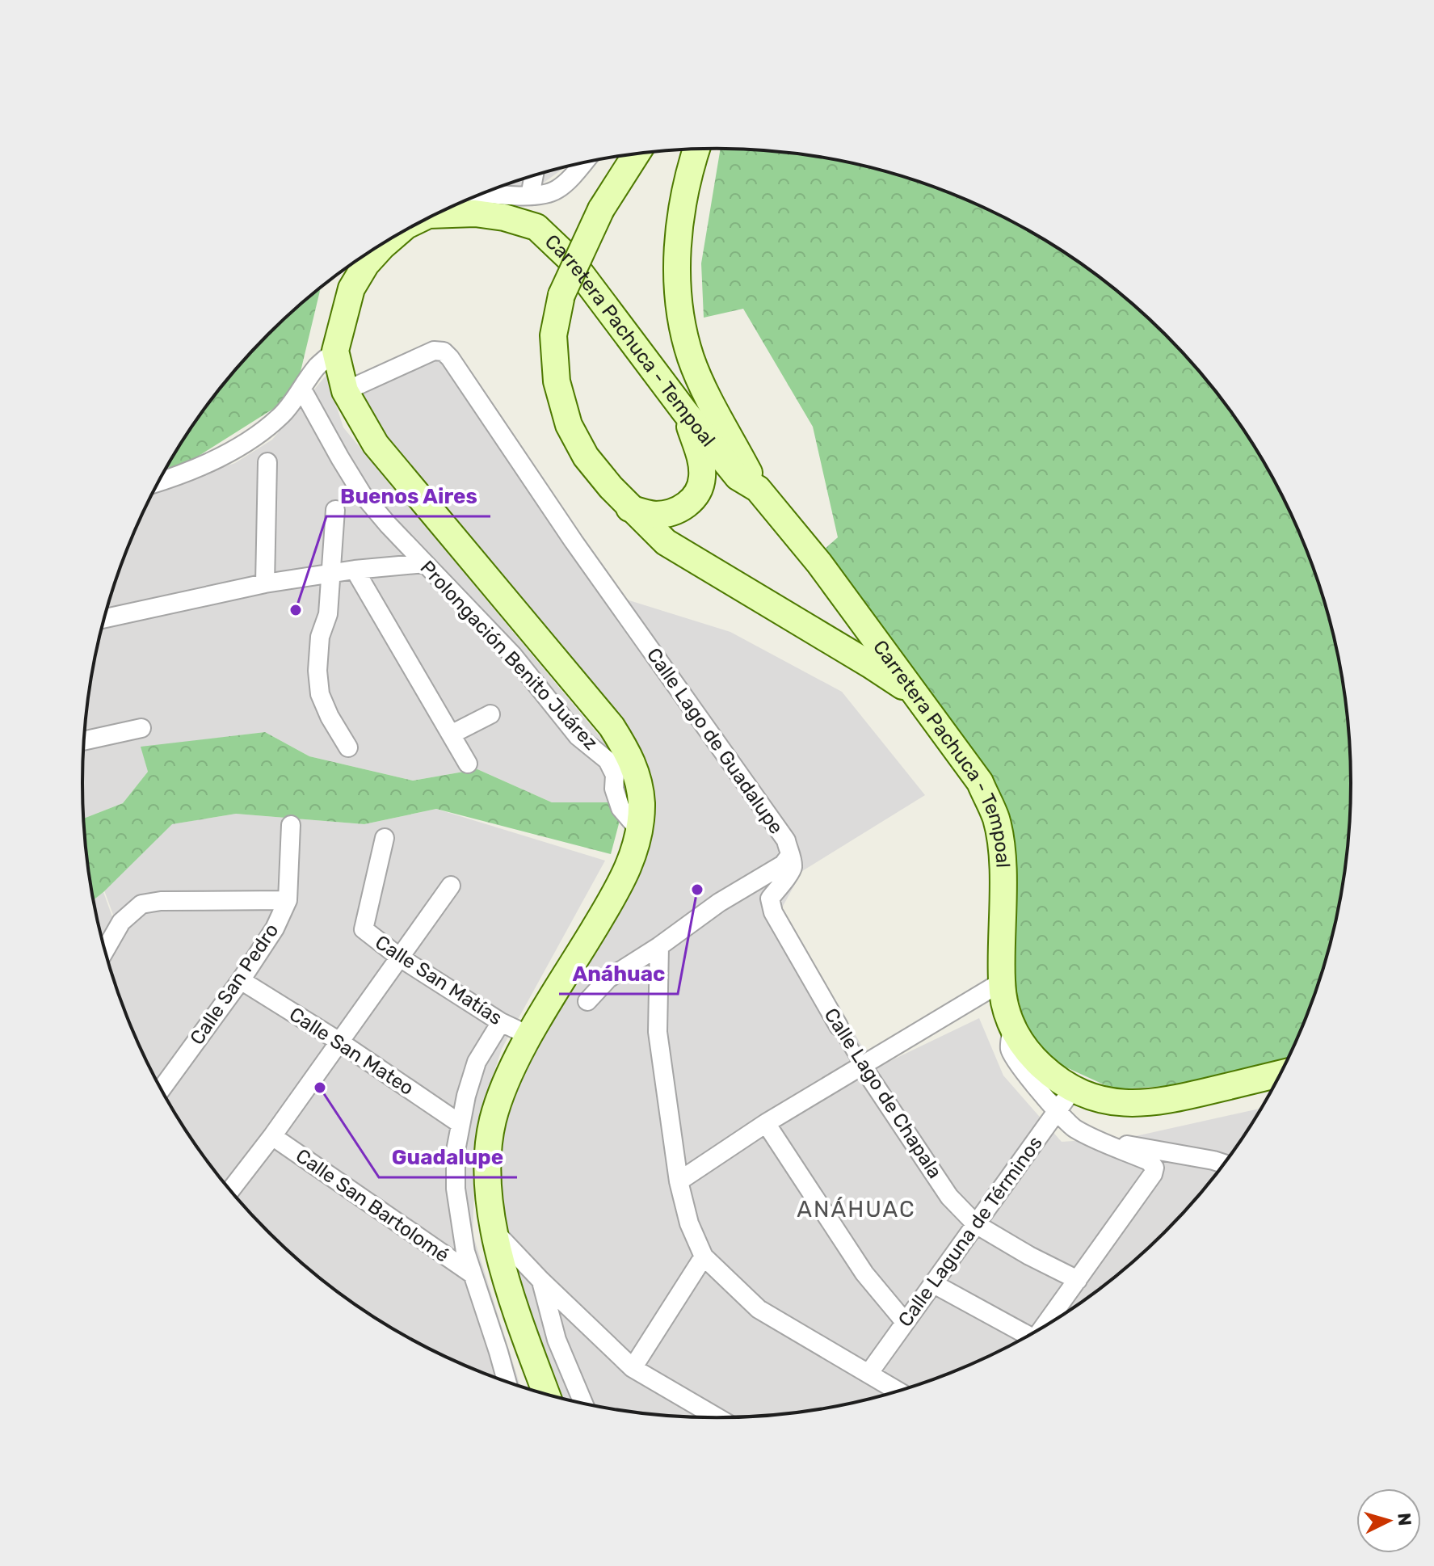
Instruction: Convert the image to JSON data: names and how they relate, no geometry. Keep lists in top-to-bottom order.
{
  "streets": {
    "main road": ["Carretera Pachuca - Tempoal"],
    "street": [
      "Prolongación Benito Juárez",
      "Calle Lago de Guadalupe",
      "Calle San Matías",
      "Calle San Pedro",
      "Calle San Mateo",
      "Calle Lago de Chapala",
      "Calle San Bartolomé",
      "Calle Laguna de Términos"
    ]
  },
  "crossings": [
    ["Carretera Pachuca - Tempoal", "Prolongación Benito Juárez"],
    ["Carretera Pachuca - Tempoal", "Calle Lago de Guadalupe"],
    ["Carretera Pachuca - Tempoal", "Calle San Matías"],
    ["Carretera Pachuca - Tempoal", "Calle Laguna de Términos"],
    ["Calle Lago de Guadalupe", "Calle Lago de Chapala"],
    ["Calle San Pedro", "Calle San Mateo"],
    ["Calle Lago de Chapala", "Calle Laguna de Términos"]
  ],
  "districts": ["ANÁHUAC"],
  "places": ["Buenos Aires", "Anáhuac", "Guadalupe"],
  "north": "right"
}
